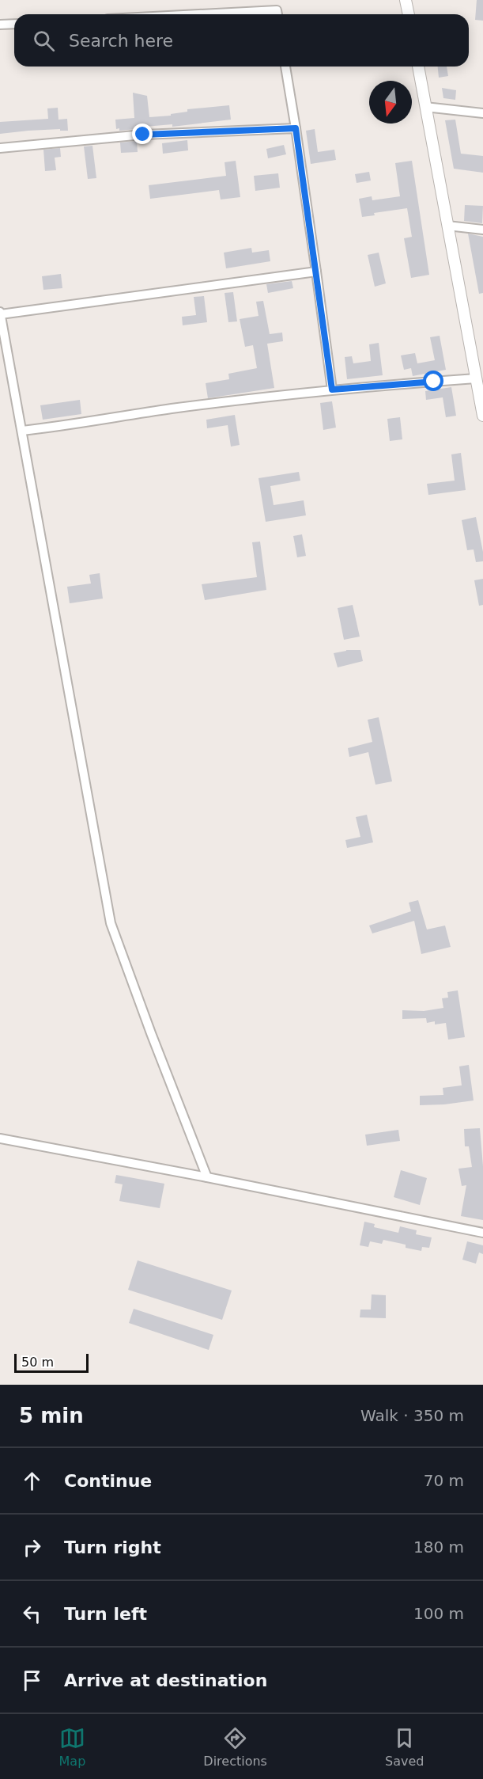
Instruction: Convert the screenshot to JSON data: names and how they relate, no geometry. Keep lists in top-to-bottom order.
{
  "scale_bar": "50 m",
  "north": "bottom",
  "page": {
    "search": "Search here",
    "scale": "50 m",
    "heading": ["5 min", "Walk · 350 m"],
    "list": [
      ["Continue", "70 m"],
      ["Turn right", "180 m"],
      ["Turn left", "100 m"],
      "Arrive at destination"
    ],
    "nav": ["Map", "Directions", "Saved"]
  }
}
